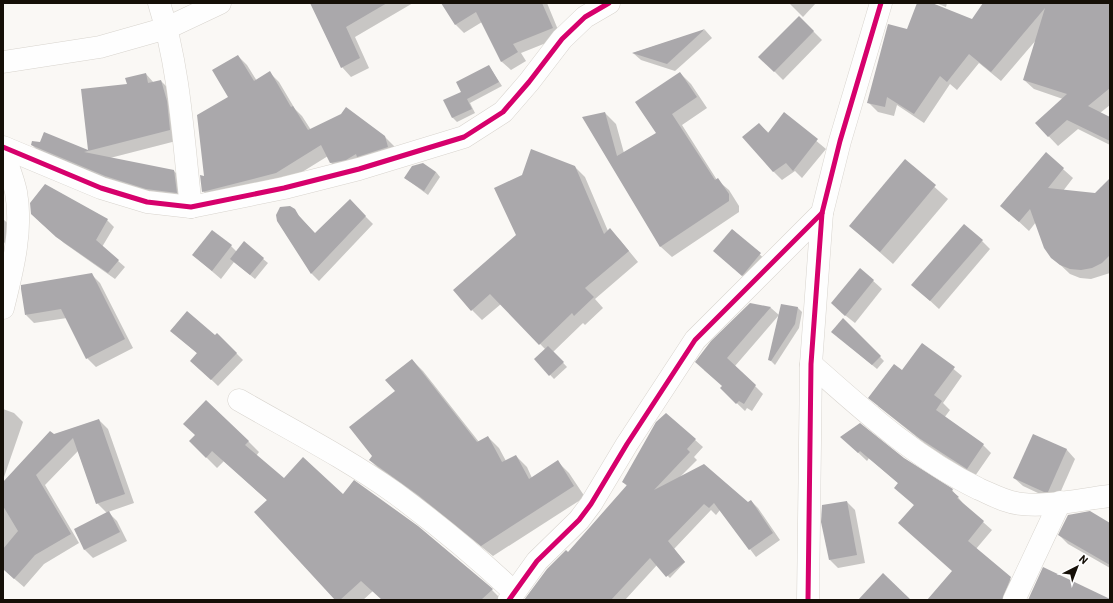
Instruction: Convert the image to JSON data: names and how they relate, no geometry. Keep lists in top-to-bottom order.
{
  "north": "top right"
}
